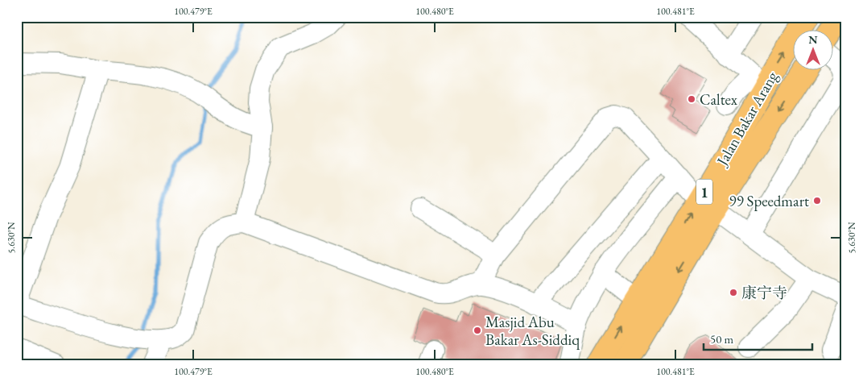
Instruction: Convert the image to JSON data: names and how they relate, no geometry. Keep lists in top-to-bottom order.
{
  "streets": {
    "main road": ["Jalan Bakar Arang", "1"]
  },
  "places": [
    "Caltex",
    "99 Speedmart",
    "康宁寺",
    "Masjid Abu Bakar As-Siddiq"
  ],
  "scale_bar": "50 m",
  "north": "top",
  "coordinates": [
    "100.479°E",
    "100.480°E",
    "100.481°E",
    "5.630°N"
  ]
}
